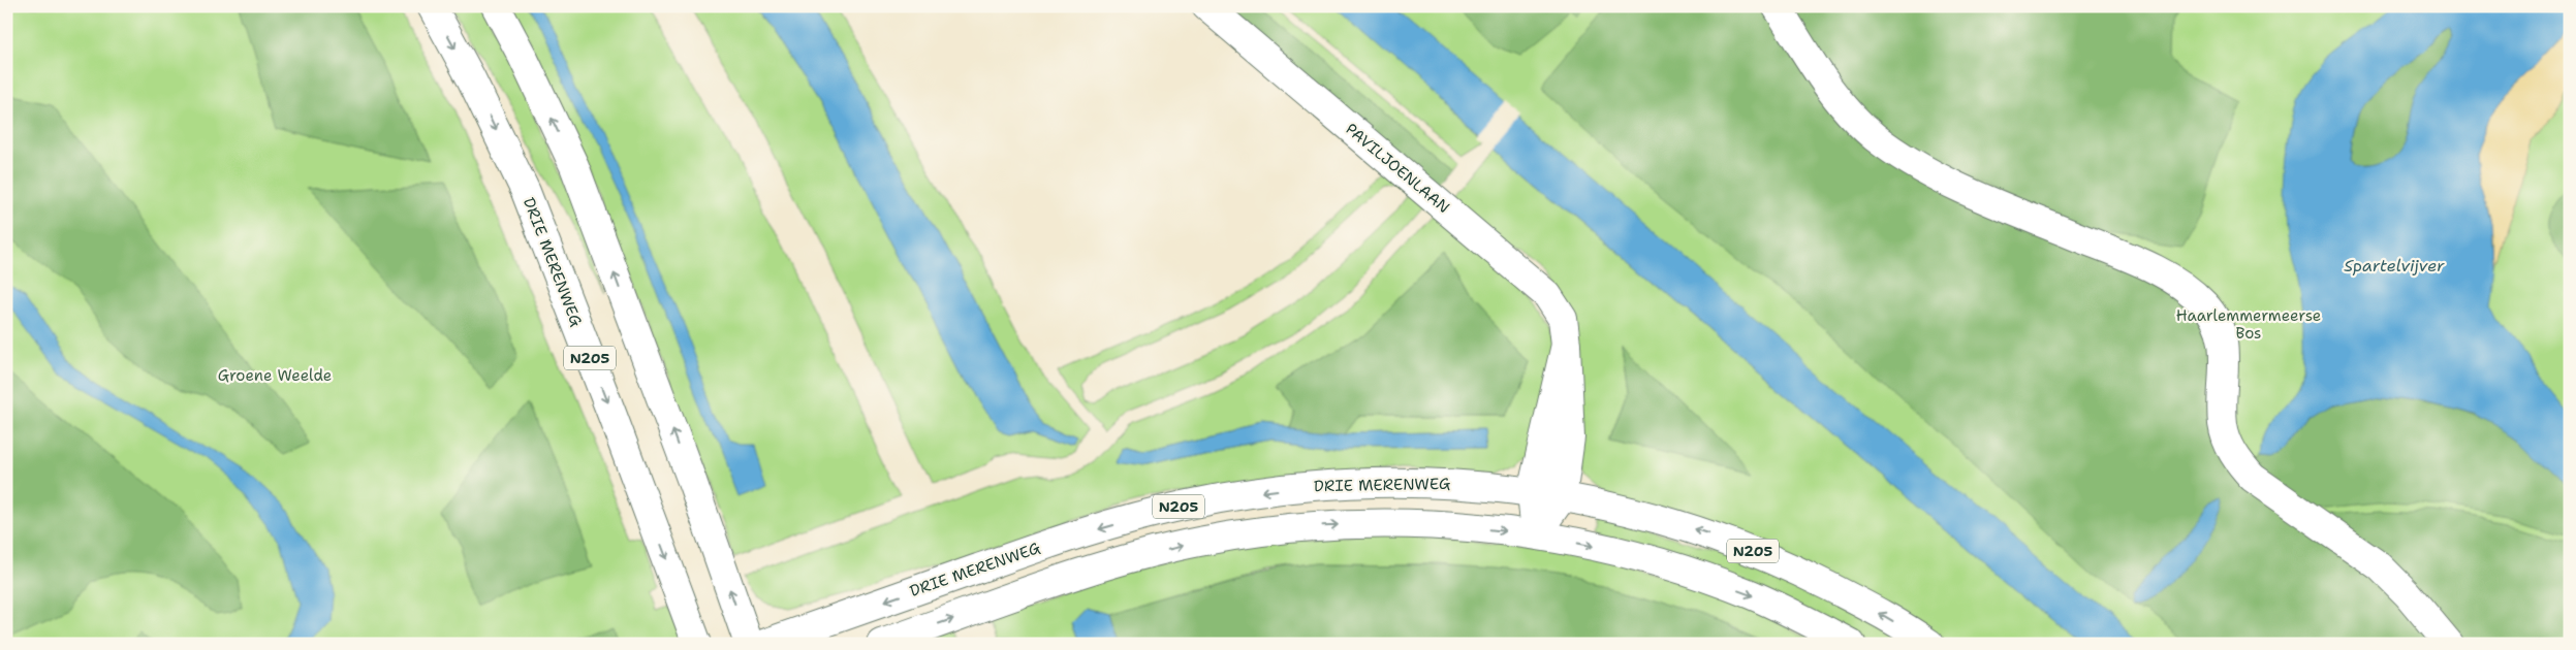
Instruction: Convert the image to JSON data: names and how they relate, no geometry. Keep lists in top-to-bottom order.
{
  "streets": {
    "main road": ["PAVILJOENLAAN", "DRIE MERENWEG", "N205"]
  },
  "crossings": [
    ["PAVILJOENLAAN", "DRIE MERENWEG"],
    ["PAVILJOENLAAN", "N205"]
  ],
  "water": ["Spartelvijver"],
  "parks": ["Haarlemmermeerse Bos", "Groene Weelde"]
}
